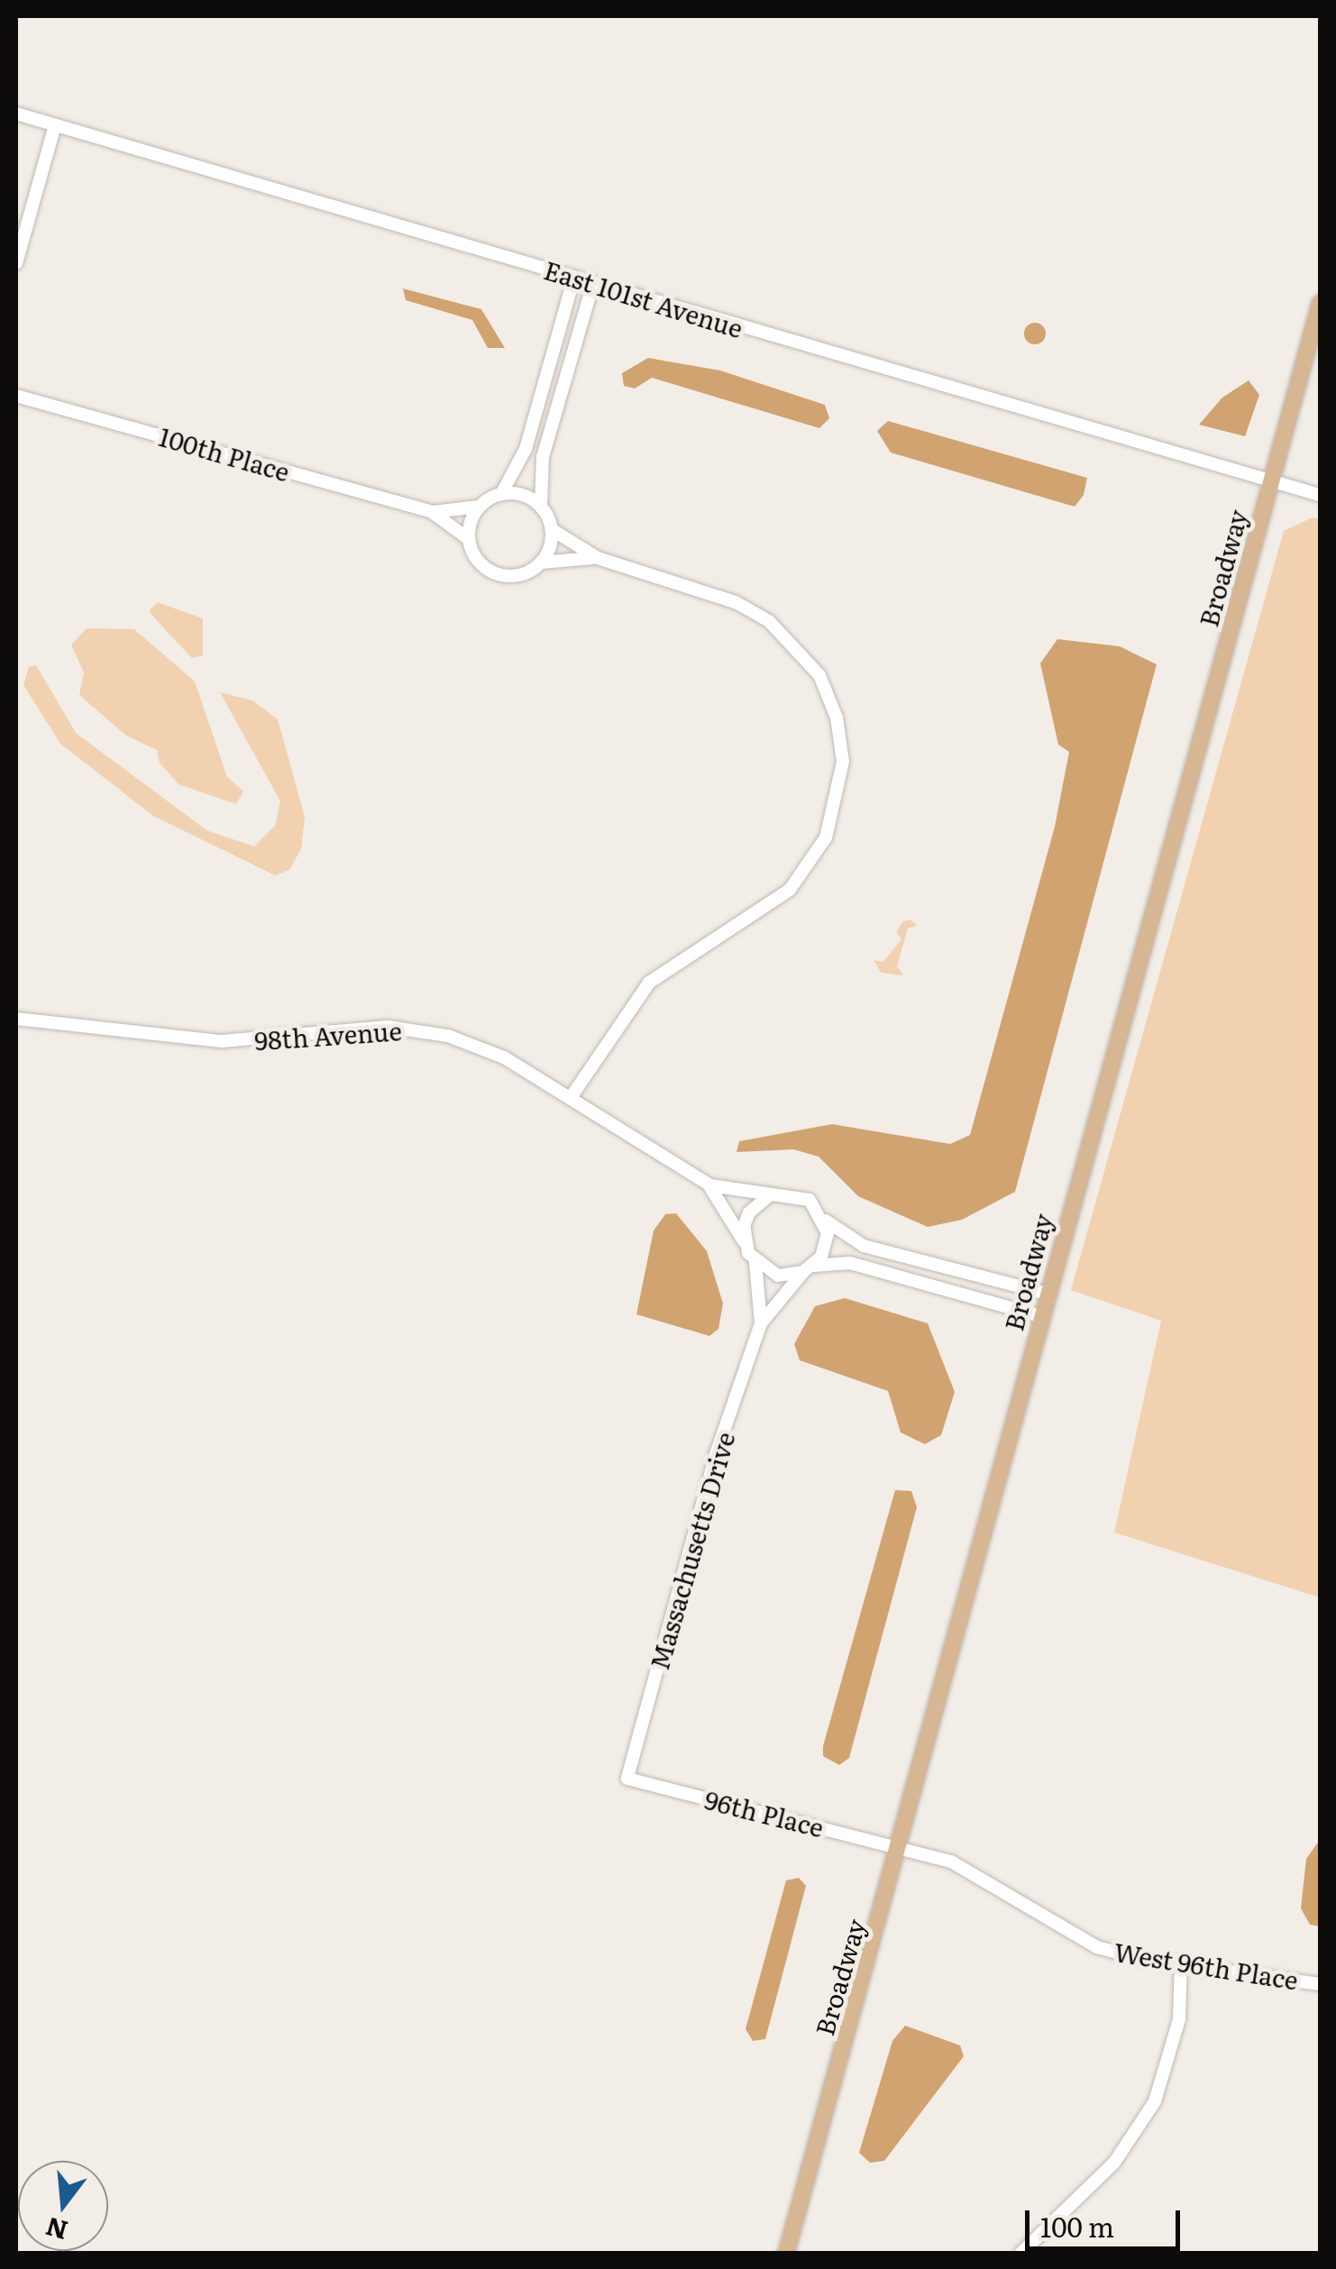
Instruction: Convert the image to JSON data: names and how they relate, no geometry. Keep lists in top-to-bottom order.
{
  "streets": {
    "main road": ["Broadway"],
    "street": [
      "East 101st Avenue",
      "100th Place",
      "98th Avenue",
      "Massachusetts Drive",
      "96th Place",
      "West 96th Place"
    ]
  },
  "crossings": [
    ["East 101st Avenue", "Broadway"],
    ["Broadway", "98th Avenue"],
    ["Broadway", "96th Place"],
    ["Broadway", "West 96th Place"],
    ["Massachusetts Drive", "96th Place"],
    ["96th Place", "West 96th Place"]
  ],
  "scale_bar": "100 m",
  "north": "bottom"
}
